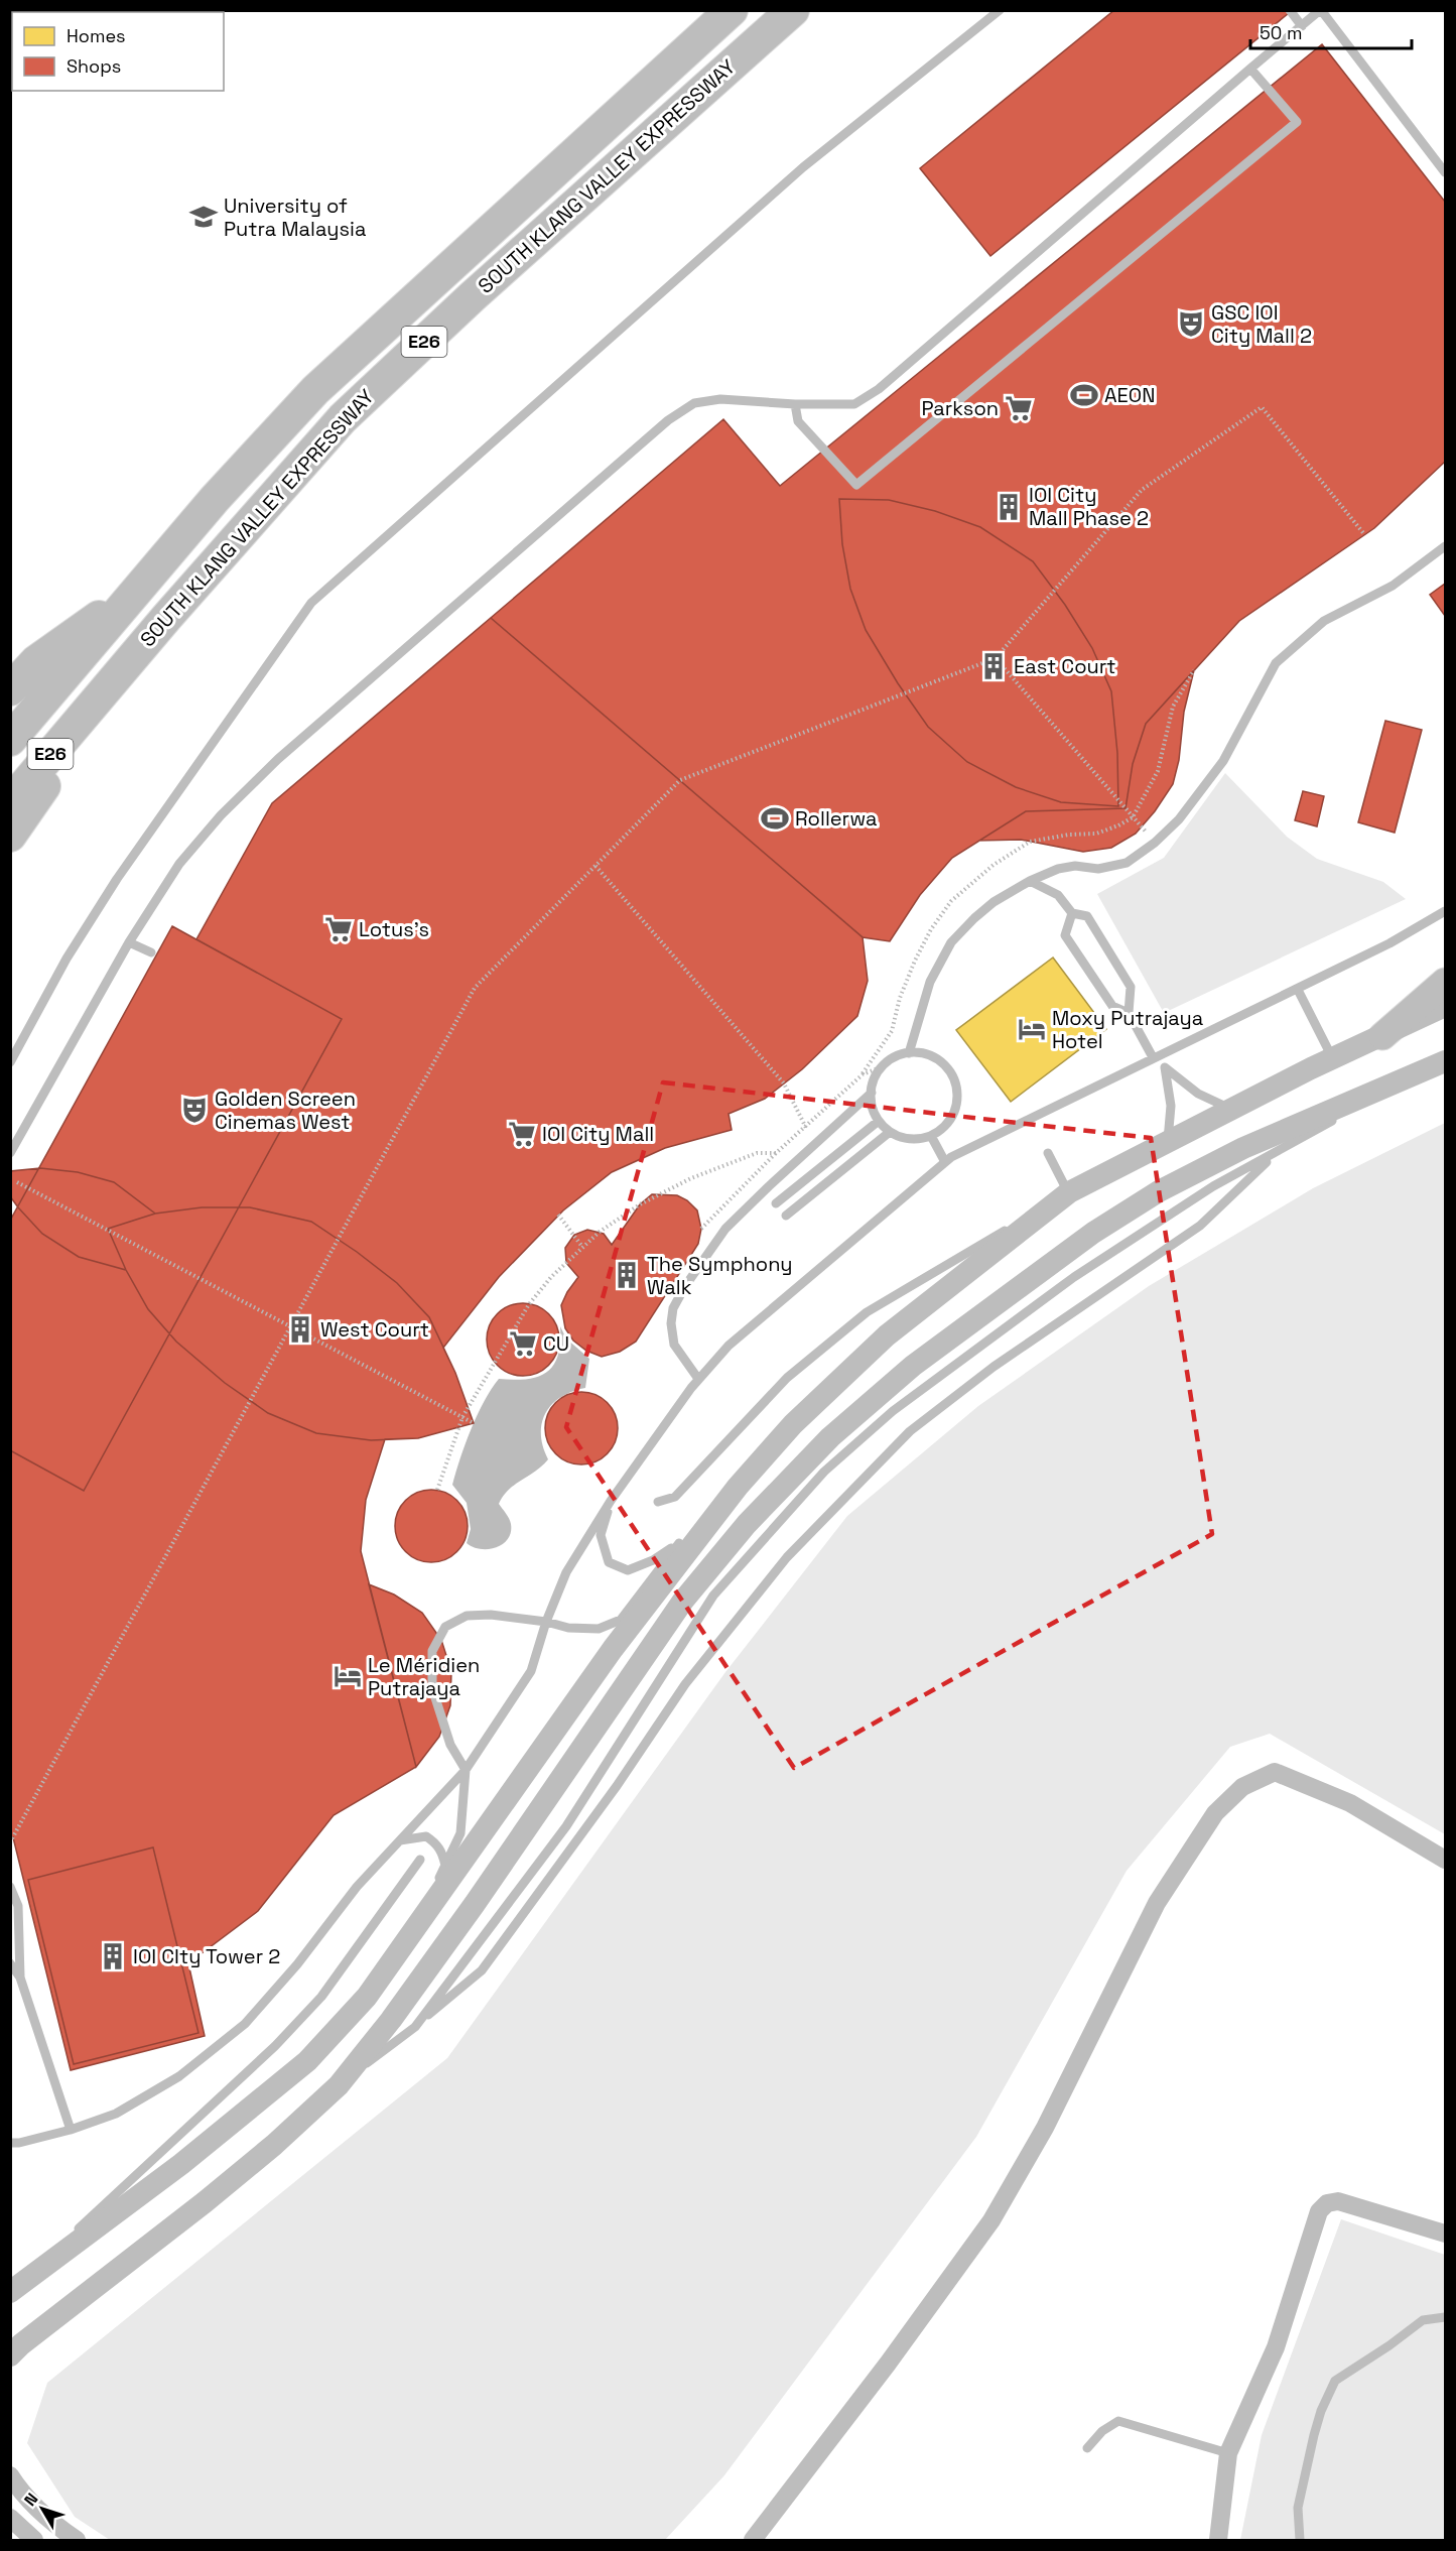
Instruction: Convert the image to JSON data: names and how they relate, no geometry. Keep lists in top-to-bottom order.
{
  "streets": {
    "highway": ["SOUTH KLANG VALLEY EXPRESSWAY", "E26"]
  },
  "places": {
    "school or university": ["University of Putra Malaysia"],
    "theatre": ["GSC IOI City Mall 2", "Golden Screen Cinemas West"],
    "sports": ["AEON", "Rollerwa"],
    "supermarket": [
      "Parkson",
      "Lotus's",
      "IOI City Mall",
      "CU"
    ],
    "building": [
      "IOI City Mall Phase 2",
      "East Court",
      "The Symphony Walk",
      "West Court",
      "IOI CIty Tower 2"
    ],
    "hotel": ["Moxy Putrajaya Hotel", "Le Méridien Putrajaya"]
  },
  "legend": ["Homes", "Shops"],
  "scale_bar": "50 m",
  "north": "top left"
}
